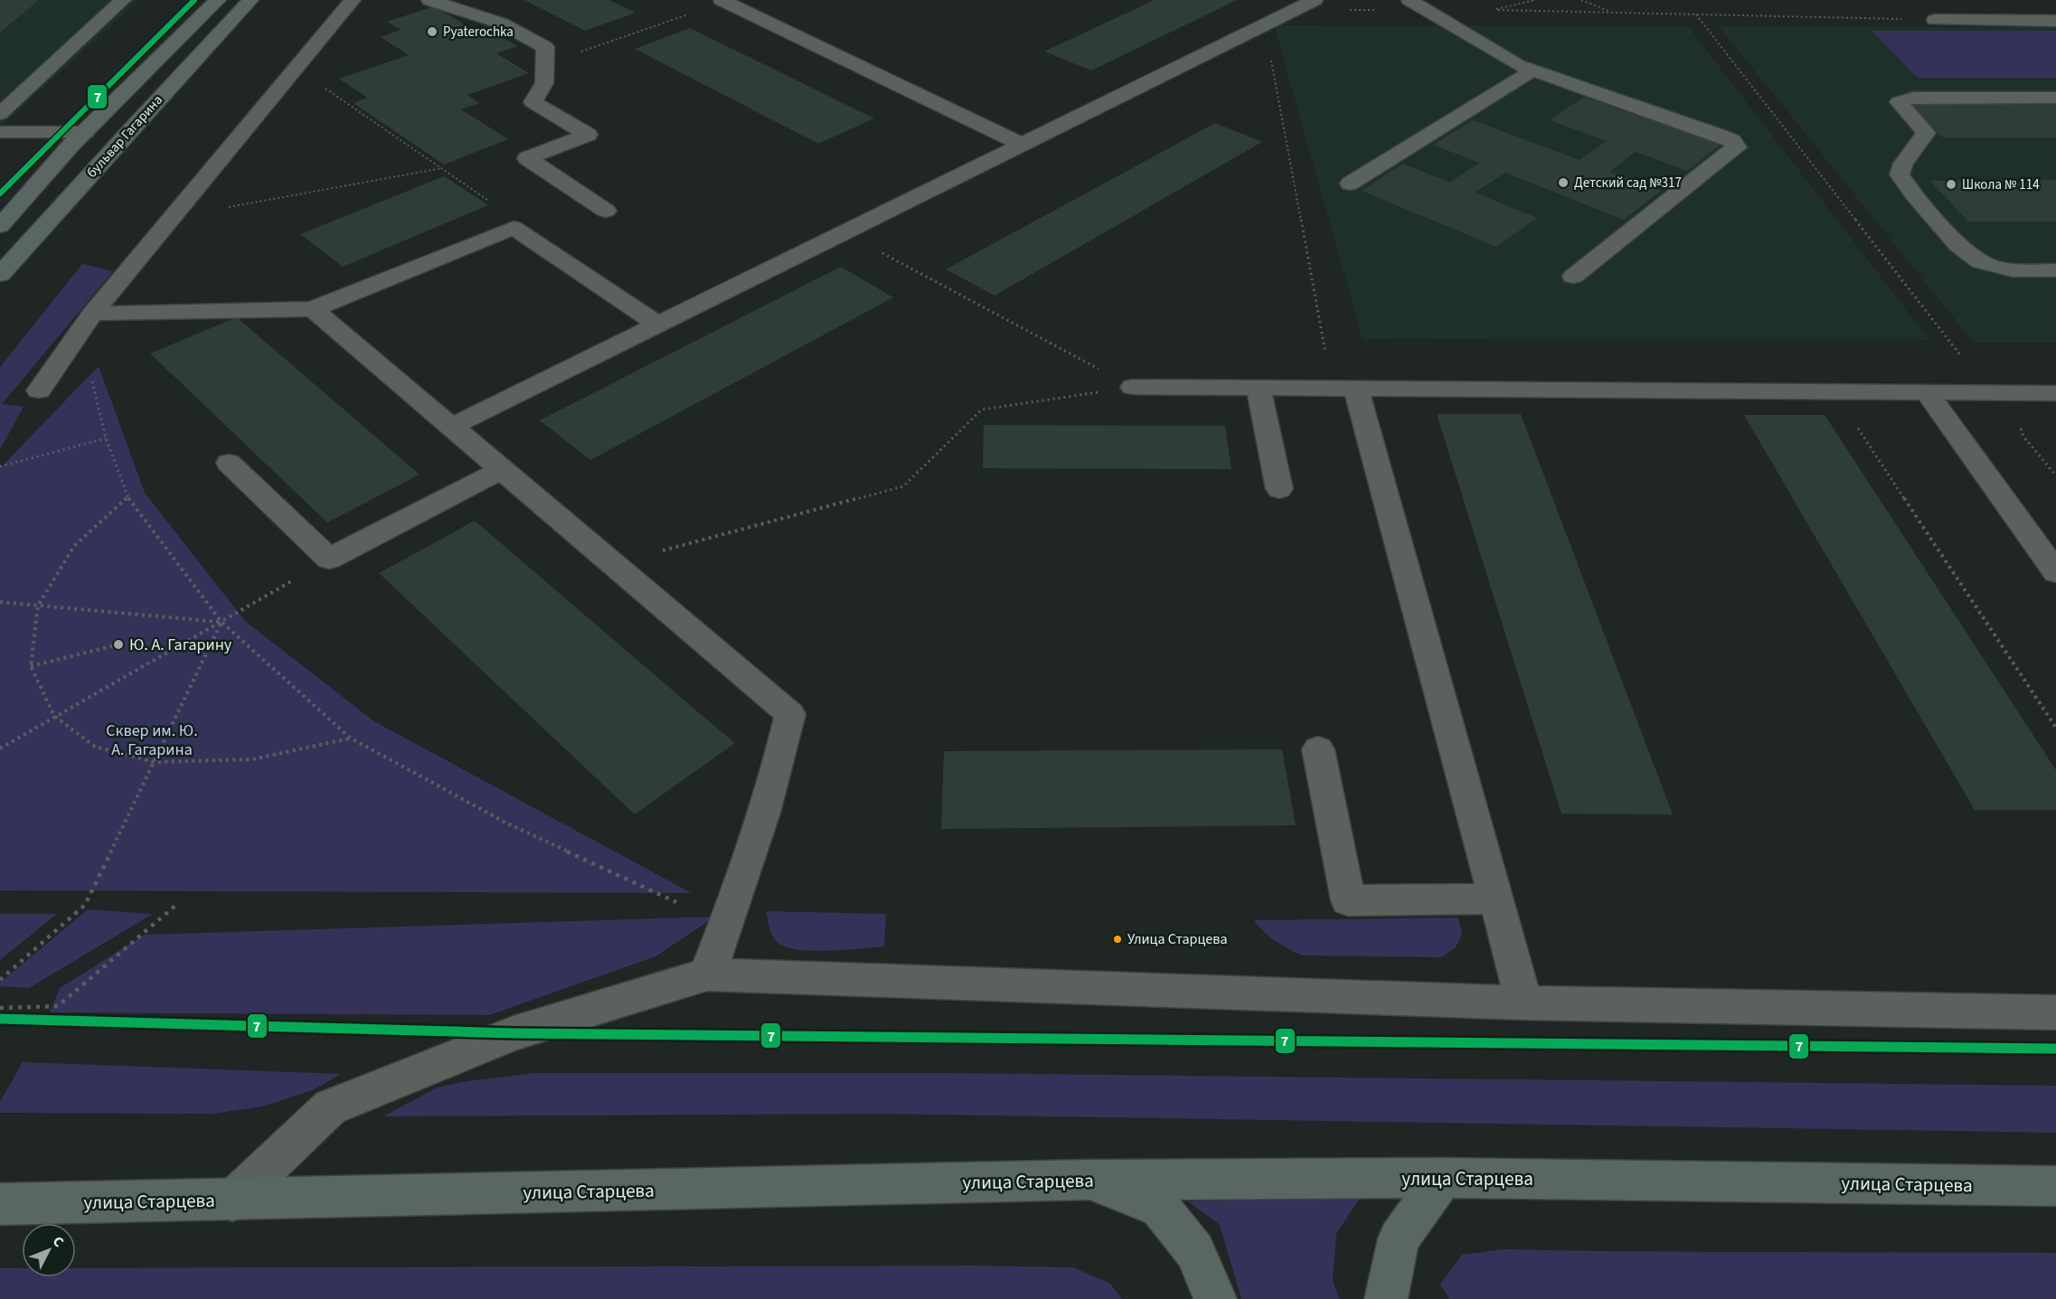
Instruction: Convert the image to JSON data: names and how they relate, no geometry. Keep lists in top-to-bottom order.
{
  "streets": {
    "main road": ["бульвар Гагарина", "улица Старцева"]
  },
  "parks": ["Сквер им. Ю. А. Гагарина"],
  "places": [
    "Pyaterochka",
    "Детский сад №317",
    "Школа № 114",
    "Ю. А. Гагарину",
    "Улица Старцева"
  ],
  "lines": ["transit line 7"],
  "north": "top right"
}
